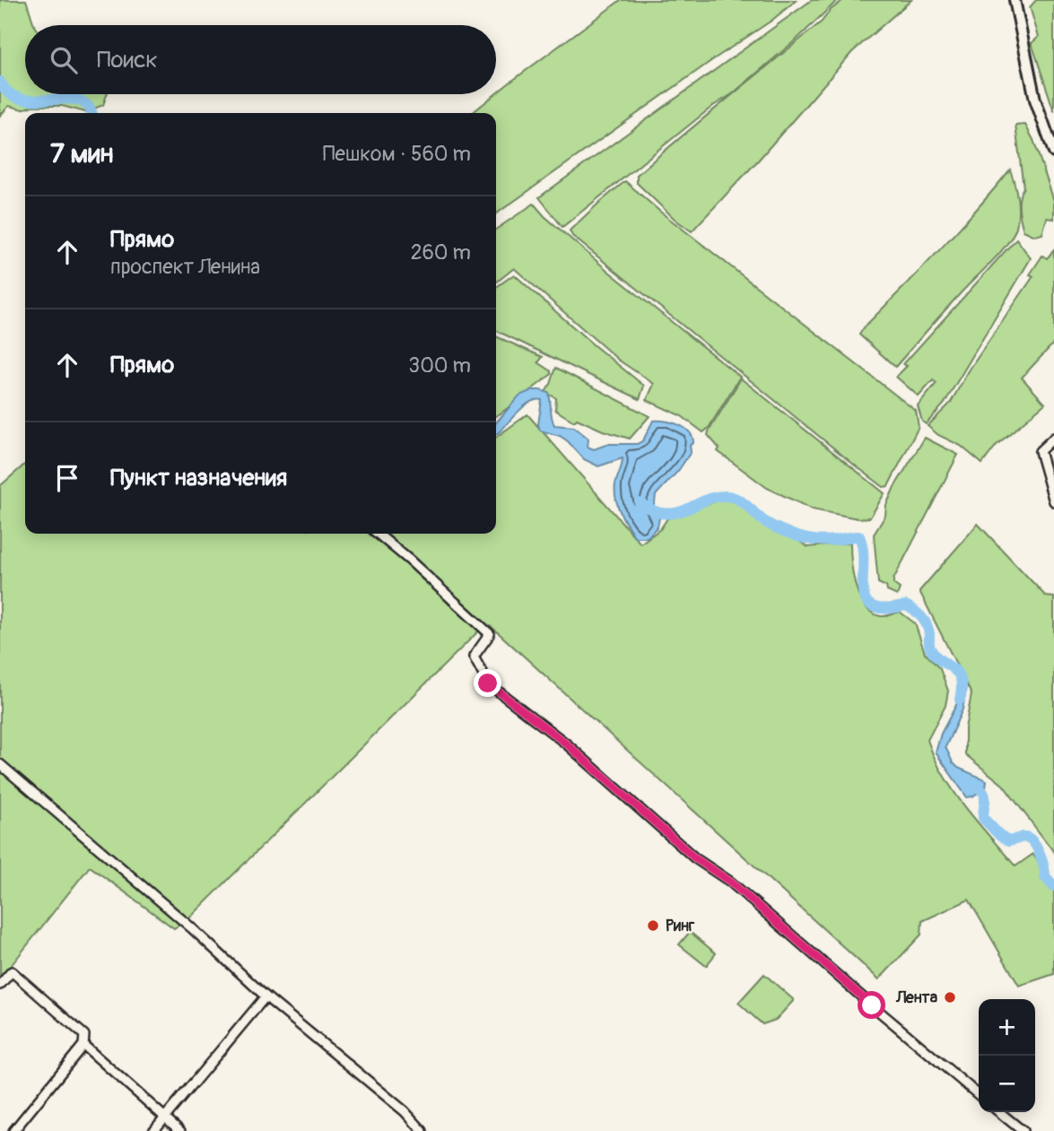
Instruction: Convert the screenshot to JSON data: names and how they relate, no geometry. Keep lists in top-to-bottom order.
{
  "places": ["Ринг", "Лента"],
  "page": {
    "search": "Поиск",
    "heading": ["7 мин", "Пешком · 560 m"],
    "list": [
      ["Прямо", "проспект Ленина", "260 m"],
      ["Прямо", "300 m"],
      "Пункт назначения"
    ],
    "map_buttons": ["+", "−"]
  }
}
